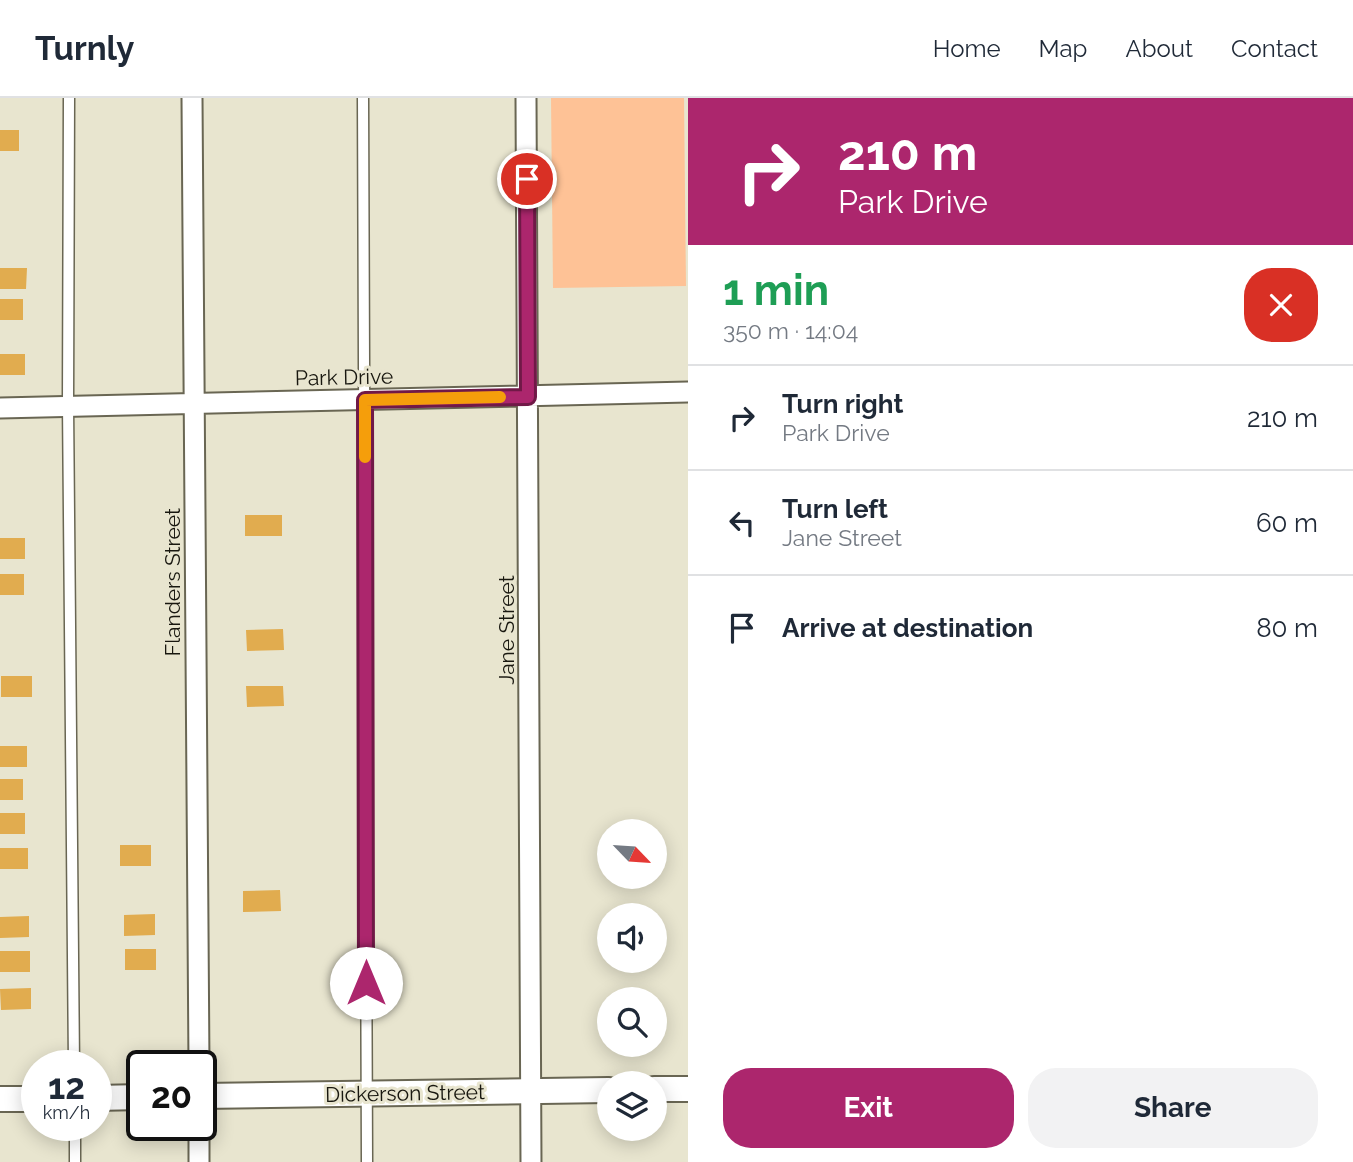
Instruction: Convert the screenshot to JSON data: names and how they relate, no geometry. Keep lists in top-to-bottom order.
{
  "streets": {
    "street": [
      "Park Drive",
      "Flanders Street",
      "Jane Street",
      "Dickerson Street"
    ]
  },
  "crossings": [
    ["Park Drive", "Flanders Street"],
    ["Park Drive", "Jane Street"],
    ["Jane Street", "Dickerson Street"]
  ],
  "north": "bottom right",
  "page": {
    "header": "Turnly",
    "nav": [
      "Home",
      "Map",
      "About",
      "Contact"
    ],
    "turn": ["210 m", "Park Drive"],
    "heading": ["1 min", "350 m · 14:04"],
    "list": [
      {
        "name": "Turn right",
        "note": "Park Drive",
        "value": "210 m"
      },
      {
        "name": "Turn left",
        "note": "Jane Street",
        "value": "60 m"
      },
      {
        "name": "Arrive at destination",
        "value": "80 m"
      }
    ],
    "speed": "12 km/h",
    "limit": "20",
    "buttons": ["Exit", "Share"]
  }
}
